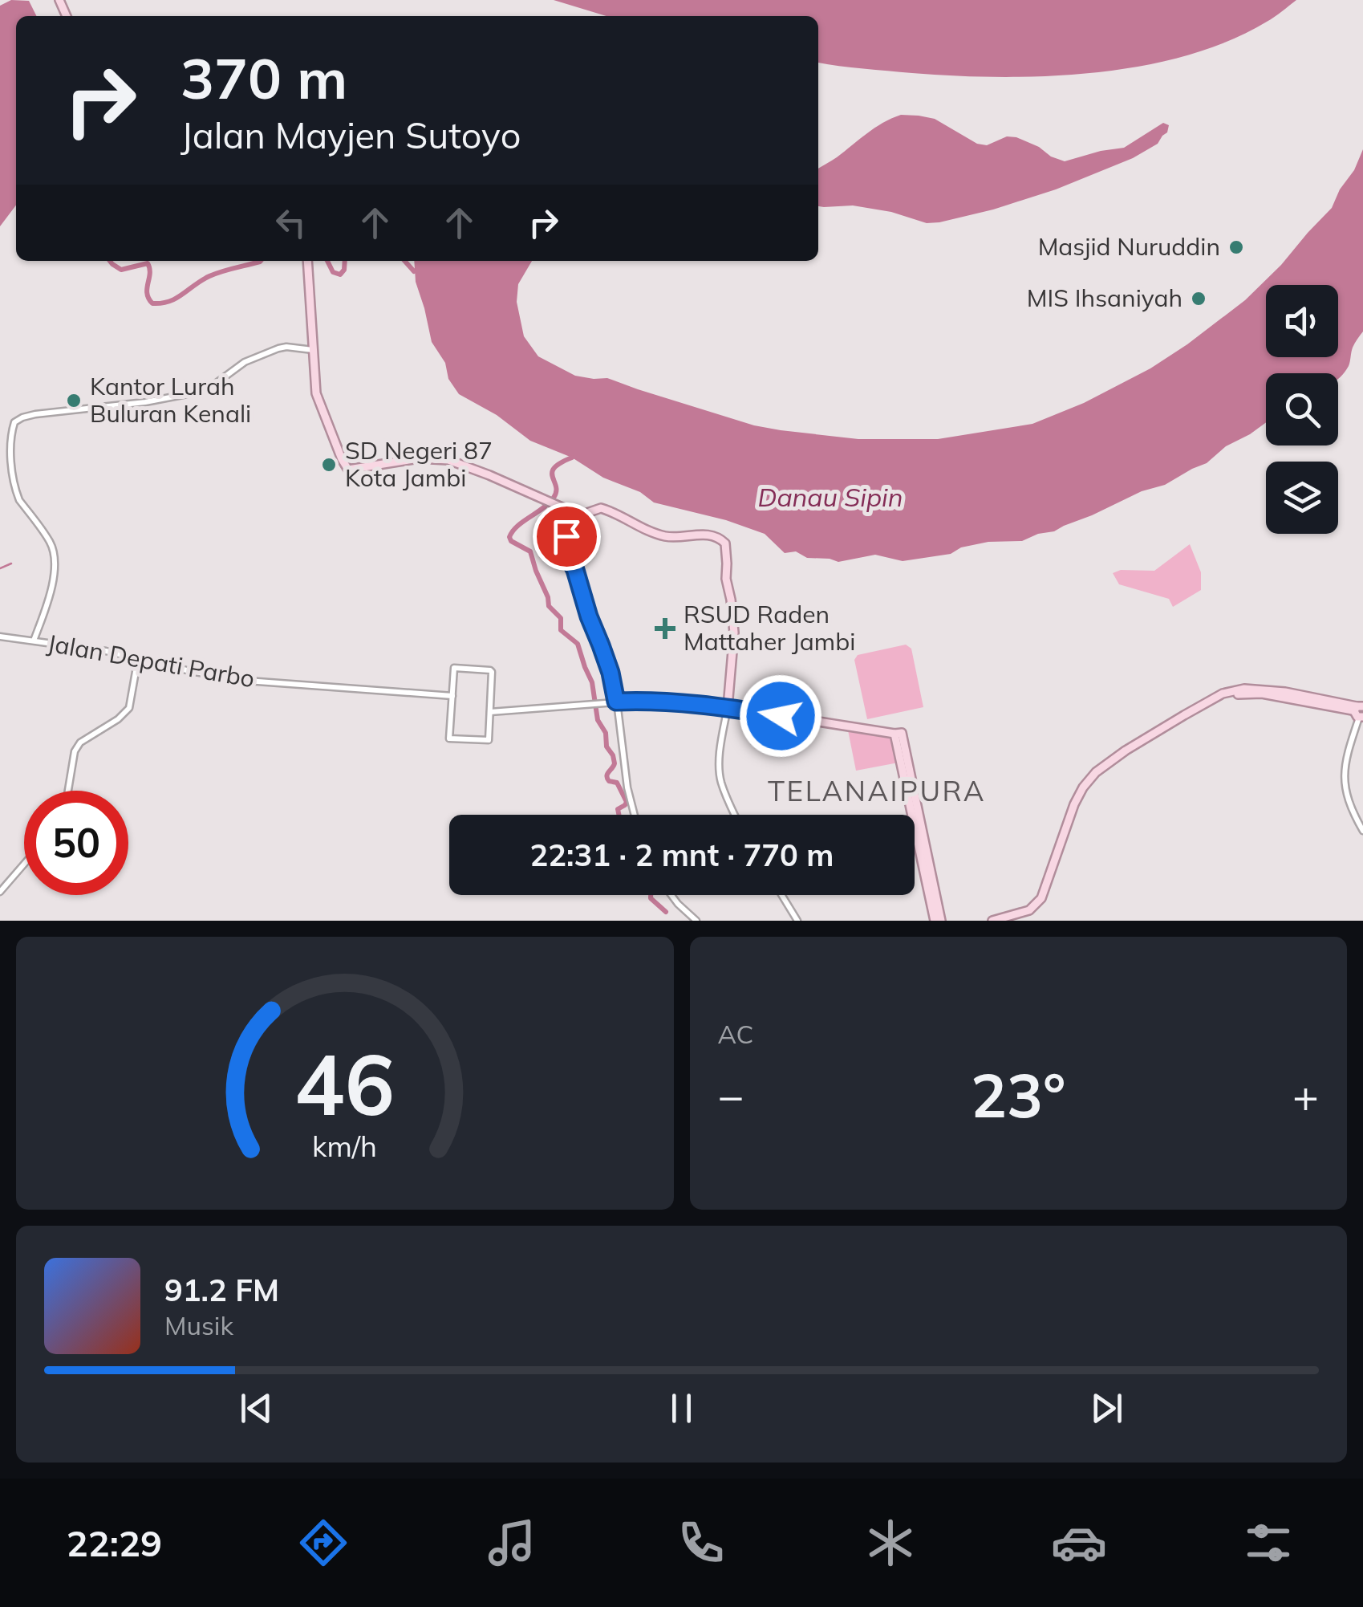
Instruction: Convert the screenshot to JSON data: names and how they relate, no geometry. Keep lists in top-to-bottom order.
{
  "streets": {
    "street": ["Jalan Depati Parbo"]
  },
  "districts": ["TELANAIPURA"],
  "water": ["Danau Sipin"],
  "places": {
    "other": [
      "Masjid Nuruddin",
      "MIS Ihsaniyah",
      "Kantor Lurah Buluran Kenali",
      "SD Negeri 87 Kota Jambi"
    ],
    "health": ["RSUD Raden Mattaher Jambi"]
  },
  "page": {
    "turn": ["370 m", "Jalan Mayjen Sutoyo"],
    "limit": "50",
    "trip": "22:31 · 2 mnt · 770 m",
    "tile": "AC",
    "heat": ["−", "23°", "+"],
    "song": ["91.2 FM", "Musik"],
    "tabs": "22:29",
    "gauge": ["46", "km/h"]
  }
}
